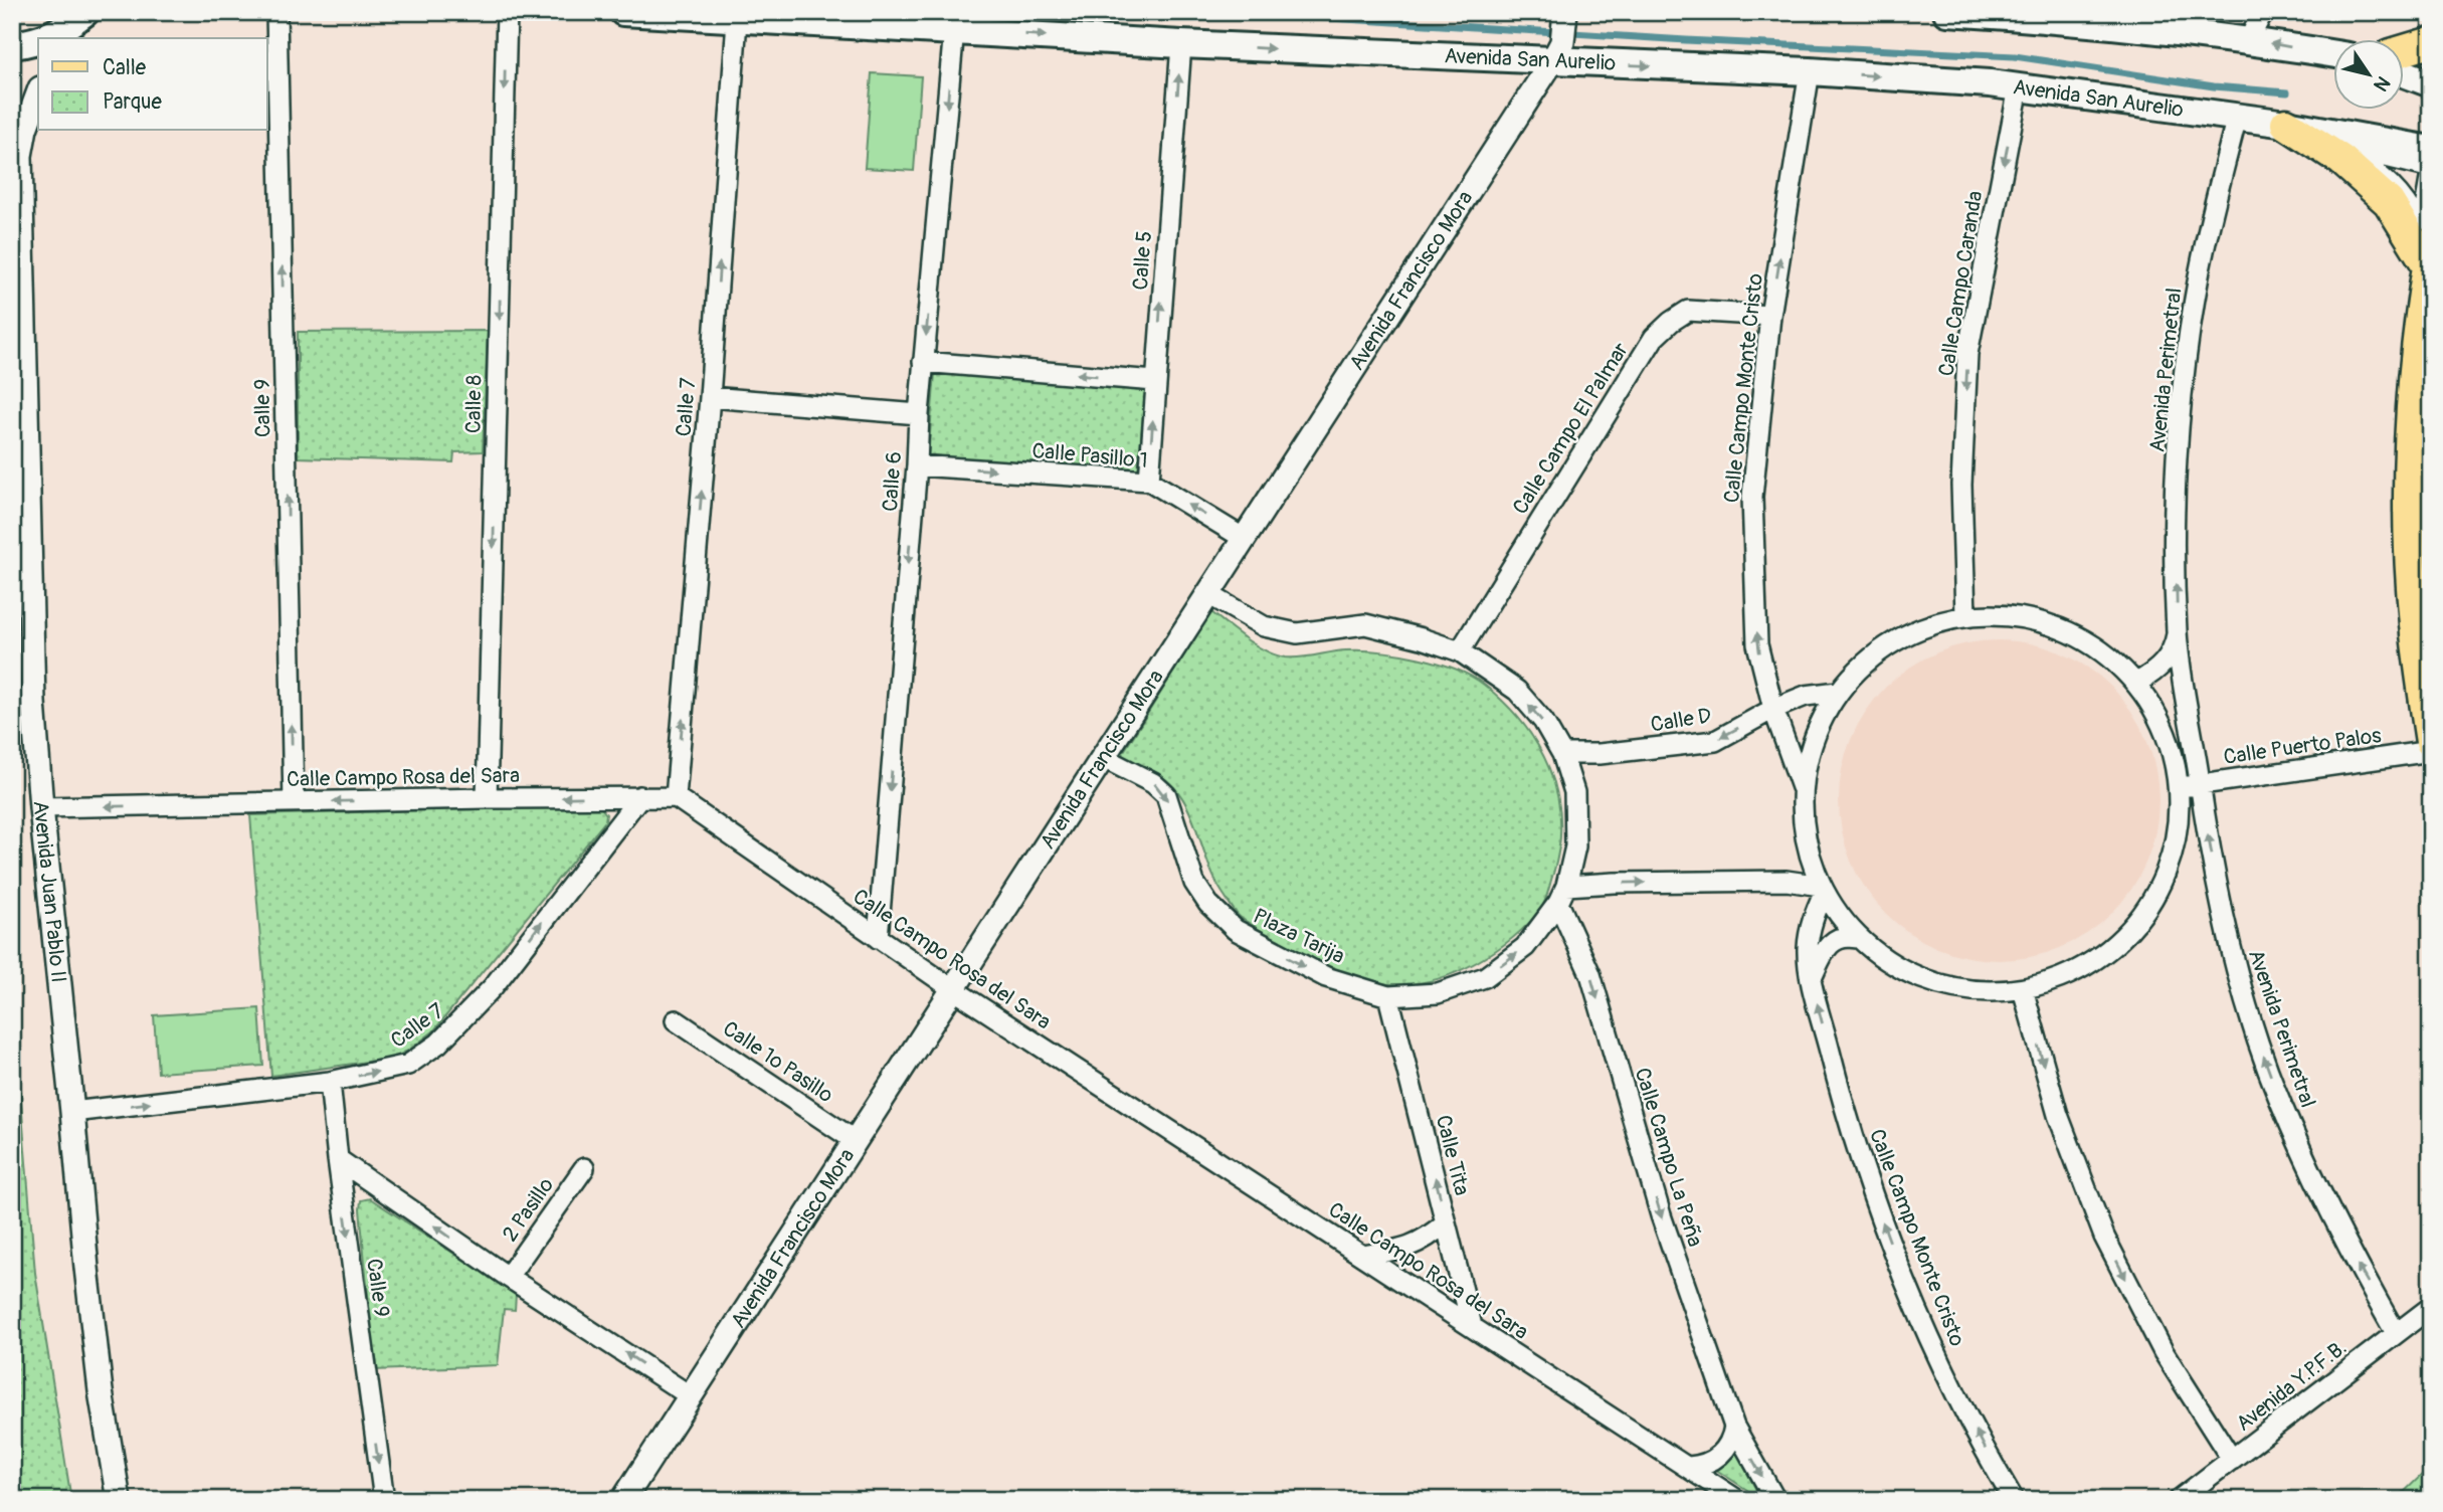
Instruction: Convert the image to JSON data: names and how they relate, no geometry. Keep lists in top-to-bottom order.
{
  "streets": {
    "main road": ["Avenida San Aurelio"],
    "street": [
      "Calle 5",
      "Avenida Francisco Mora",
      "Calle Campo Caranda",
      "Avenida Perimetral",
      "Calle Campo Monte Cristo",
      "Calle 8",
      "Calle 7",
      "Calle 9",
      "Calle Campo El Palmar",
      "Calle Pasillo 1",
      "Calle 6",
      "Calle D",
      "Calle Puerto Palos",
      "Calle Campo Rosa del Sara",
      "Avenida Juan Pablo II",
      "Plaza Tarija",
      "Calle 1º Pasillo",
      "Calle Tita",
      "Calle Campo La Peña",
      "2 Pasillo",
      "Avenida Y.P.F.B."
    ]
  },
  "crossings": [
    ["Avenida San Aurelio", "Calle 5"],
    ["Avenida San Aurelio", "Avenida Francisco Mora"],
    ["Avenida San Aurelio", "Calle Campo Caranda"],
    ["Avenida San Aurelio", "Avenida Perimetral"],
    ["Avenida San Aurelio", "Calle Campo Monte Cristo"],
    ["Avenida San Aurelio", "Calle 7"],
    ["Avenida San Aurelio", "Calle 6"],
    ["Calle 5", "Calle Pasillo 1"],
    ["Avenida Francisco Mora", "Calle Pasillo 1"],
    ["Avenida Francisco Mora", "Calle Campo Rosa del Sara"],
    ["Avenida Francisco Mora", "Plaza Tarija"],
    ["Avenida Francisco Mora", "Calle 1º Pasillo"],
    ["Avenida Perimetral", "Calle Puerto Palos"],
    ["Avenida Perimetral", "Avenida Y.P.F.B."],
    ["Calle Campo Monte Cristo", "Calle Campo El Palmar"],
    ["Calle Campo Monte Cristo", "Calle D"],
    ["Calle 8", "Calle Campo Rosa del Sara"],
    ["Calle 7", "Calle 9"],
    ["Calle 7", "Calle Campo Rosa del Sara"],
    ["Calle 7", "Avenida Juan Pablo II"],
    ["Calle 9", "Calle Campo Rosa del Sara"],
    ["Calle Campo El Palmar", "Plaza Tarija"],
    ["Calle Pasillo 1", "Calle 6"],
    ["Calle 6", "Calle Campo Rosa del Sara"],
    ["Calle D", "Plaza Tarija"],
    ["Calle Campo Rosa del Sara", "Avenida Juan Pablo II"],
    ["Calle Campo Rosa del Sara", "Calle Tita"],
    ["Plaza Tarija", "Calle Tita"],
    ["Plaza Tarija", "Calle Campo La Peña"]
  ],
  "one_way": [
    "Avenida San Aurelio",
    "Calle 5",
    "Calle Campo Caranda",
    "Avenida Perimetral",
    "Calle Campo Monte Cristo",
    "Calle 8",
    "Calle 7",
    "Calle 6",
    "Calle Tita",
    "Calle Campo La Peña"
  ],
  "legend": ["Calle", "Parque"],
  "north": "bottom right"
}
